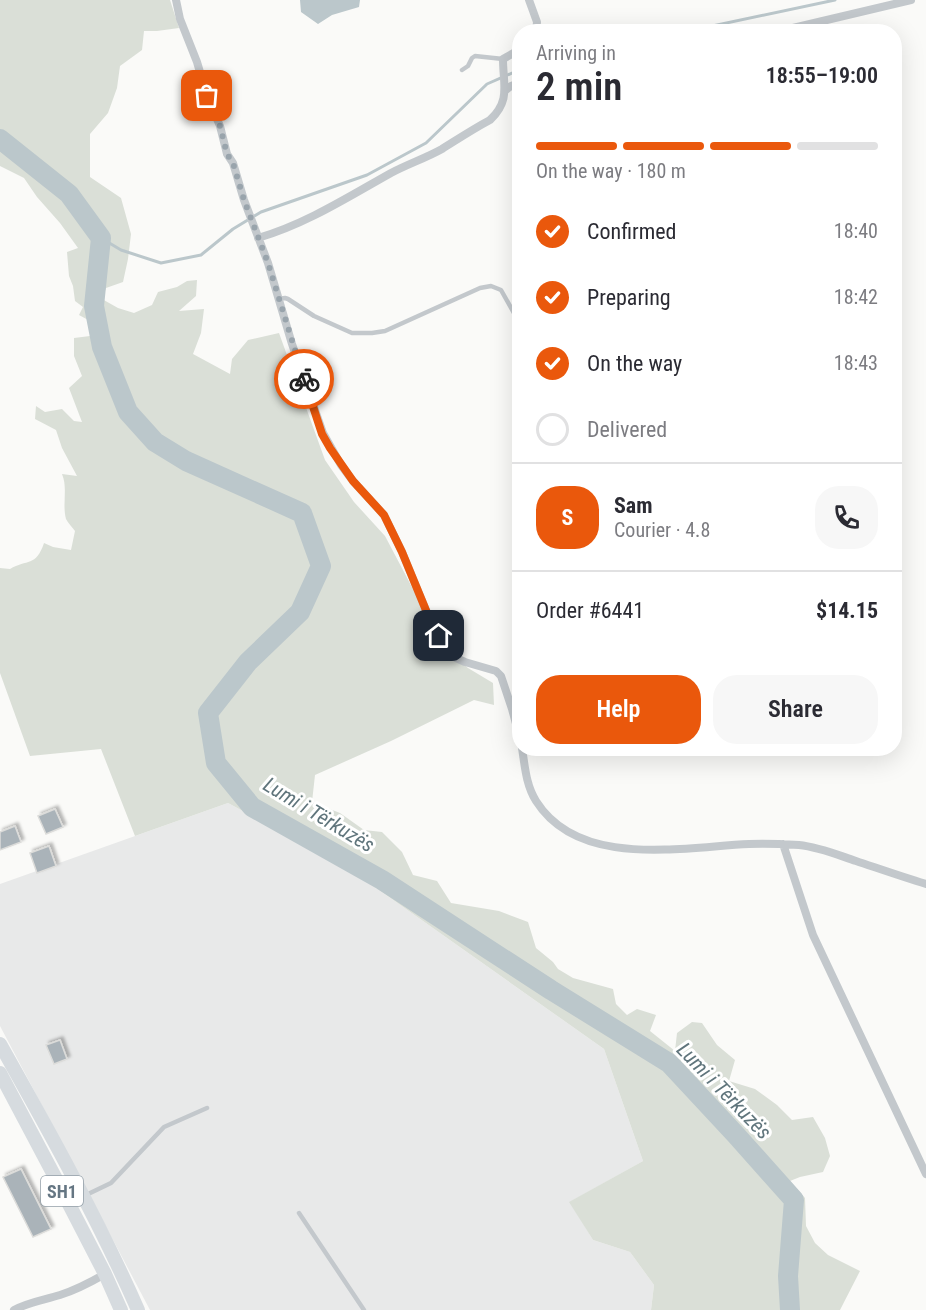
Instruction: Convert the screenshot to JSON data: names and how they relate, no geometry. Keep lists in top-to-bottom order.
{
  "streets": {
    "main road": ["SH1"]
  },
  "water": ["Lumi i Tërkuzës"],
  "page": {
    "heading": ["2 min", "Arriving in", "18:55–19:00"],
    "panel": [
      "Sam",
      "Courier · 4.8",
      "Order #6441",
      "$14.15"
    ],
    "bar": "On the way · 180 m",
    "list": [
      ["Confirmed", "18:40"],
      ["Preparing", "18:42"],
      ["On the way", "18:43"],
      "Delivered"
    ],
    "round": "S",
    "buttons": ["Help", "Share"]
  }
}
